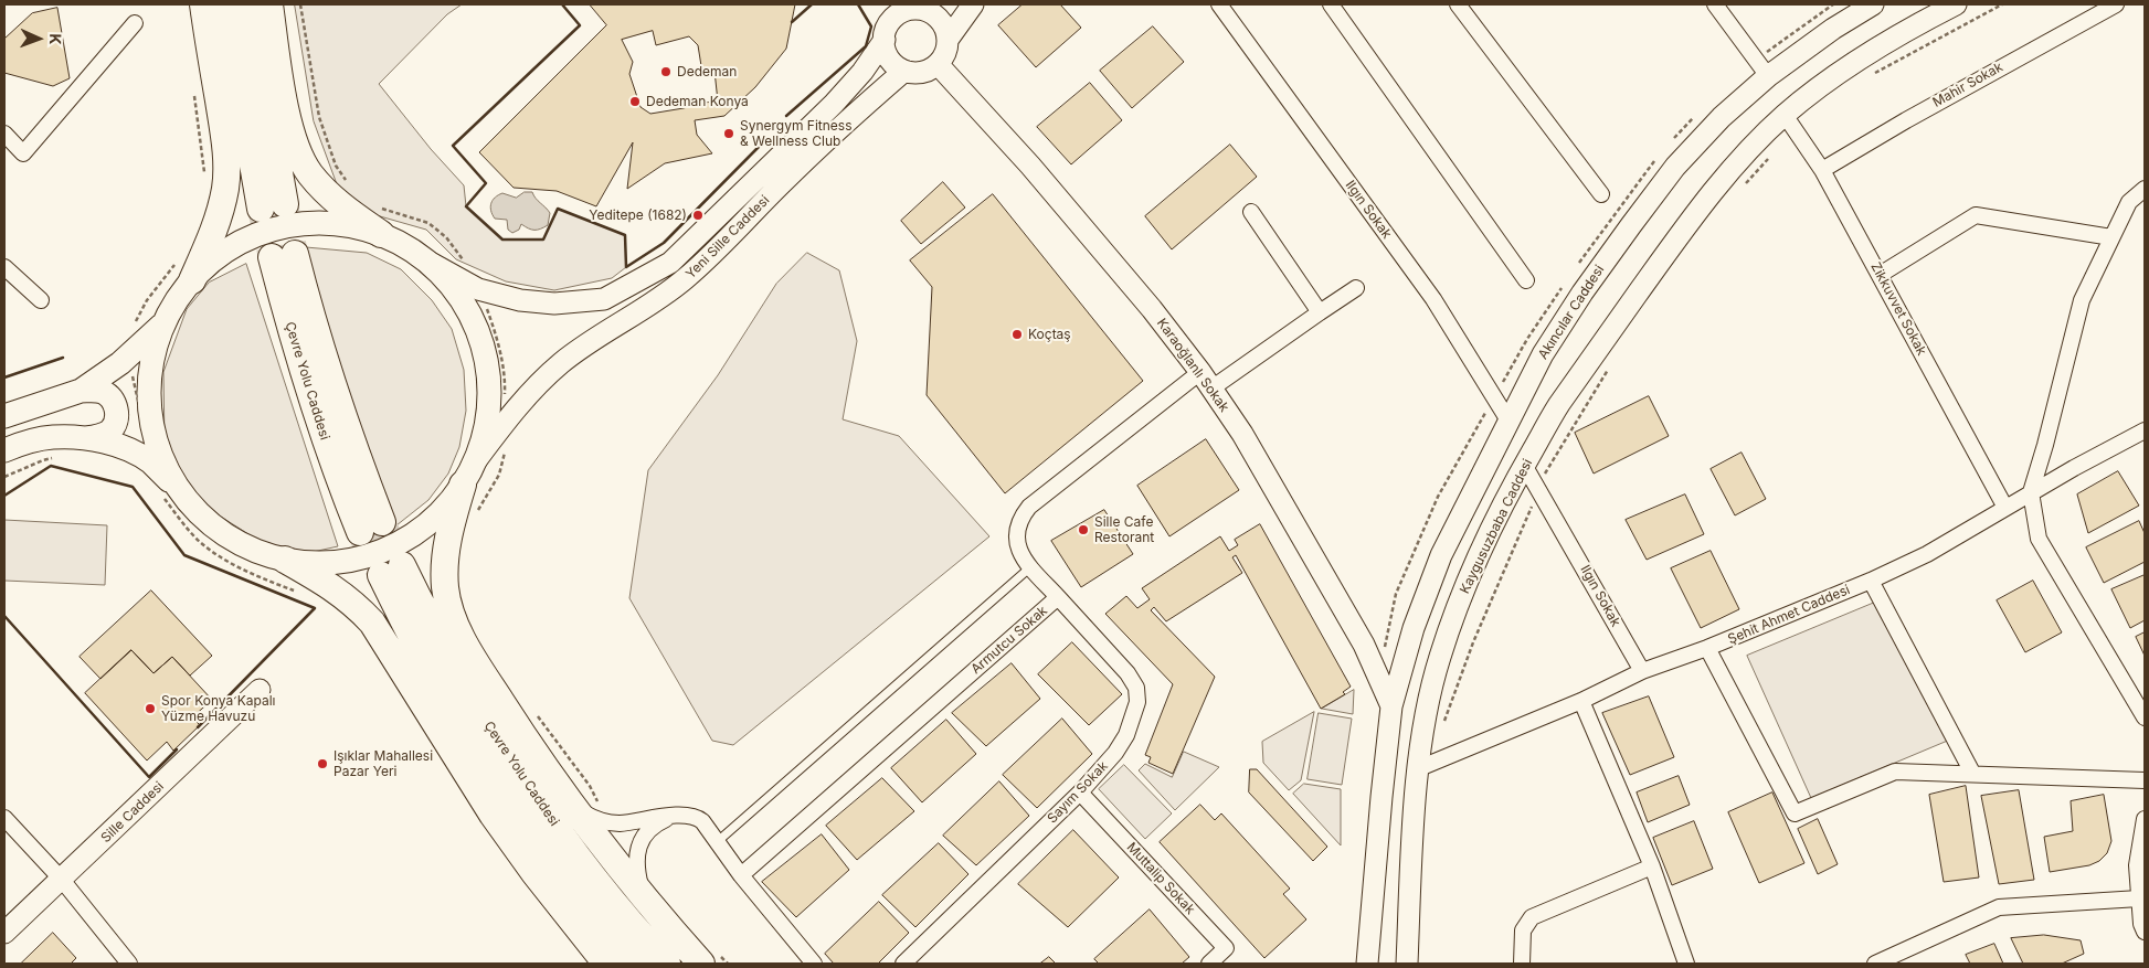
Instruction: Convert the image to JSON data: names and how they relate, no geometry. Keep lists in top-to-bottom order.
{
  "streets": {
    "highway": ["Çevre Yolu Caddesi"],
    "main road": [
      "Yeni Sille Caddesi",
      "Akıncılar Caddesi",
      "Karaoğlanlı Sokak",
      "Kaygusuzbaba Caddesi",
      "Sille Caddesi"
    ],
    "street": [
      "Mahir Sokak",
      "Ilgın Sokak",
      "Zikkuvvet Sokak",
      "Şehit Ahmet Caddesi",
      "Armutcu Sokak",
      "Sayım Sokak",
      "Muttalip Sokak"
    ]
  },
  "crossings": [
    ["Mahir Sokak", "Zikkuvvet Sokak"],
    ["Ilgın Sokak", "Akıncılar Caddesi"],
    ["Ilgın Sokak", "Kaygusuzbaba Caddesi"],
    ["Ilgın Sokak", "Şehit Ahmet Caddesi"],
    ["Yeni Sille Caddesi", "Karaoğlanlı Sokak"],
    ["Zikkuvvet Sokak", "Kaygusuzbaba Caddesi"],
    ["Zikkuvvet Sokak", "Şehit Ahmet Caddesi"],
    ["Akıncılar Caddesi", "Karaoğlanlı Sokak"],
    ["Karaoğlanlı Sokak", "Armutcu Sokak"],
    ["Kaygusuzbaba Caddesi", "Şehit Ahmet Caddesi"],
    ["Armutcu Sokak", "Sayım Sokak"],
    ["Sayım Sokak", "Muttalip Sokak"]
  ],
  "places": [
    "Dedeman",
    "Dedeman Konya",
    "Synergym Fitness & Wellness Club",
    "Yeditepe (1682)",
    "Koçtaş",
    "Sille Cafe Restorant",
    "Spor Konya Kapalı Yüzme Havuzu",
    "Işıklar Mahallesi Pazar Yeri"
  ],
  "north": "right"
}
